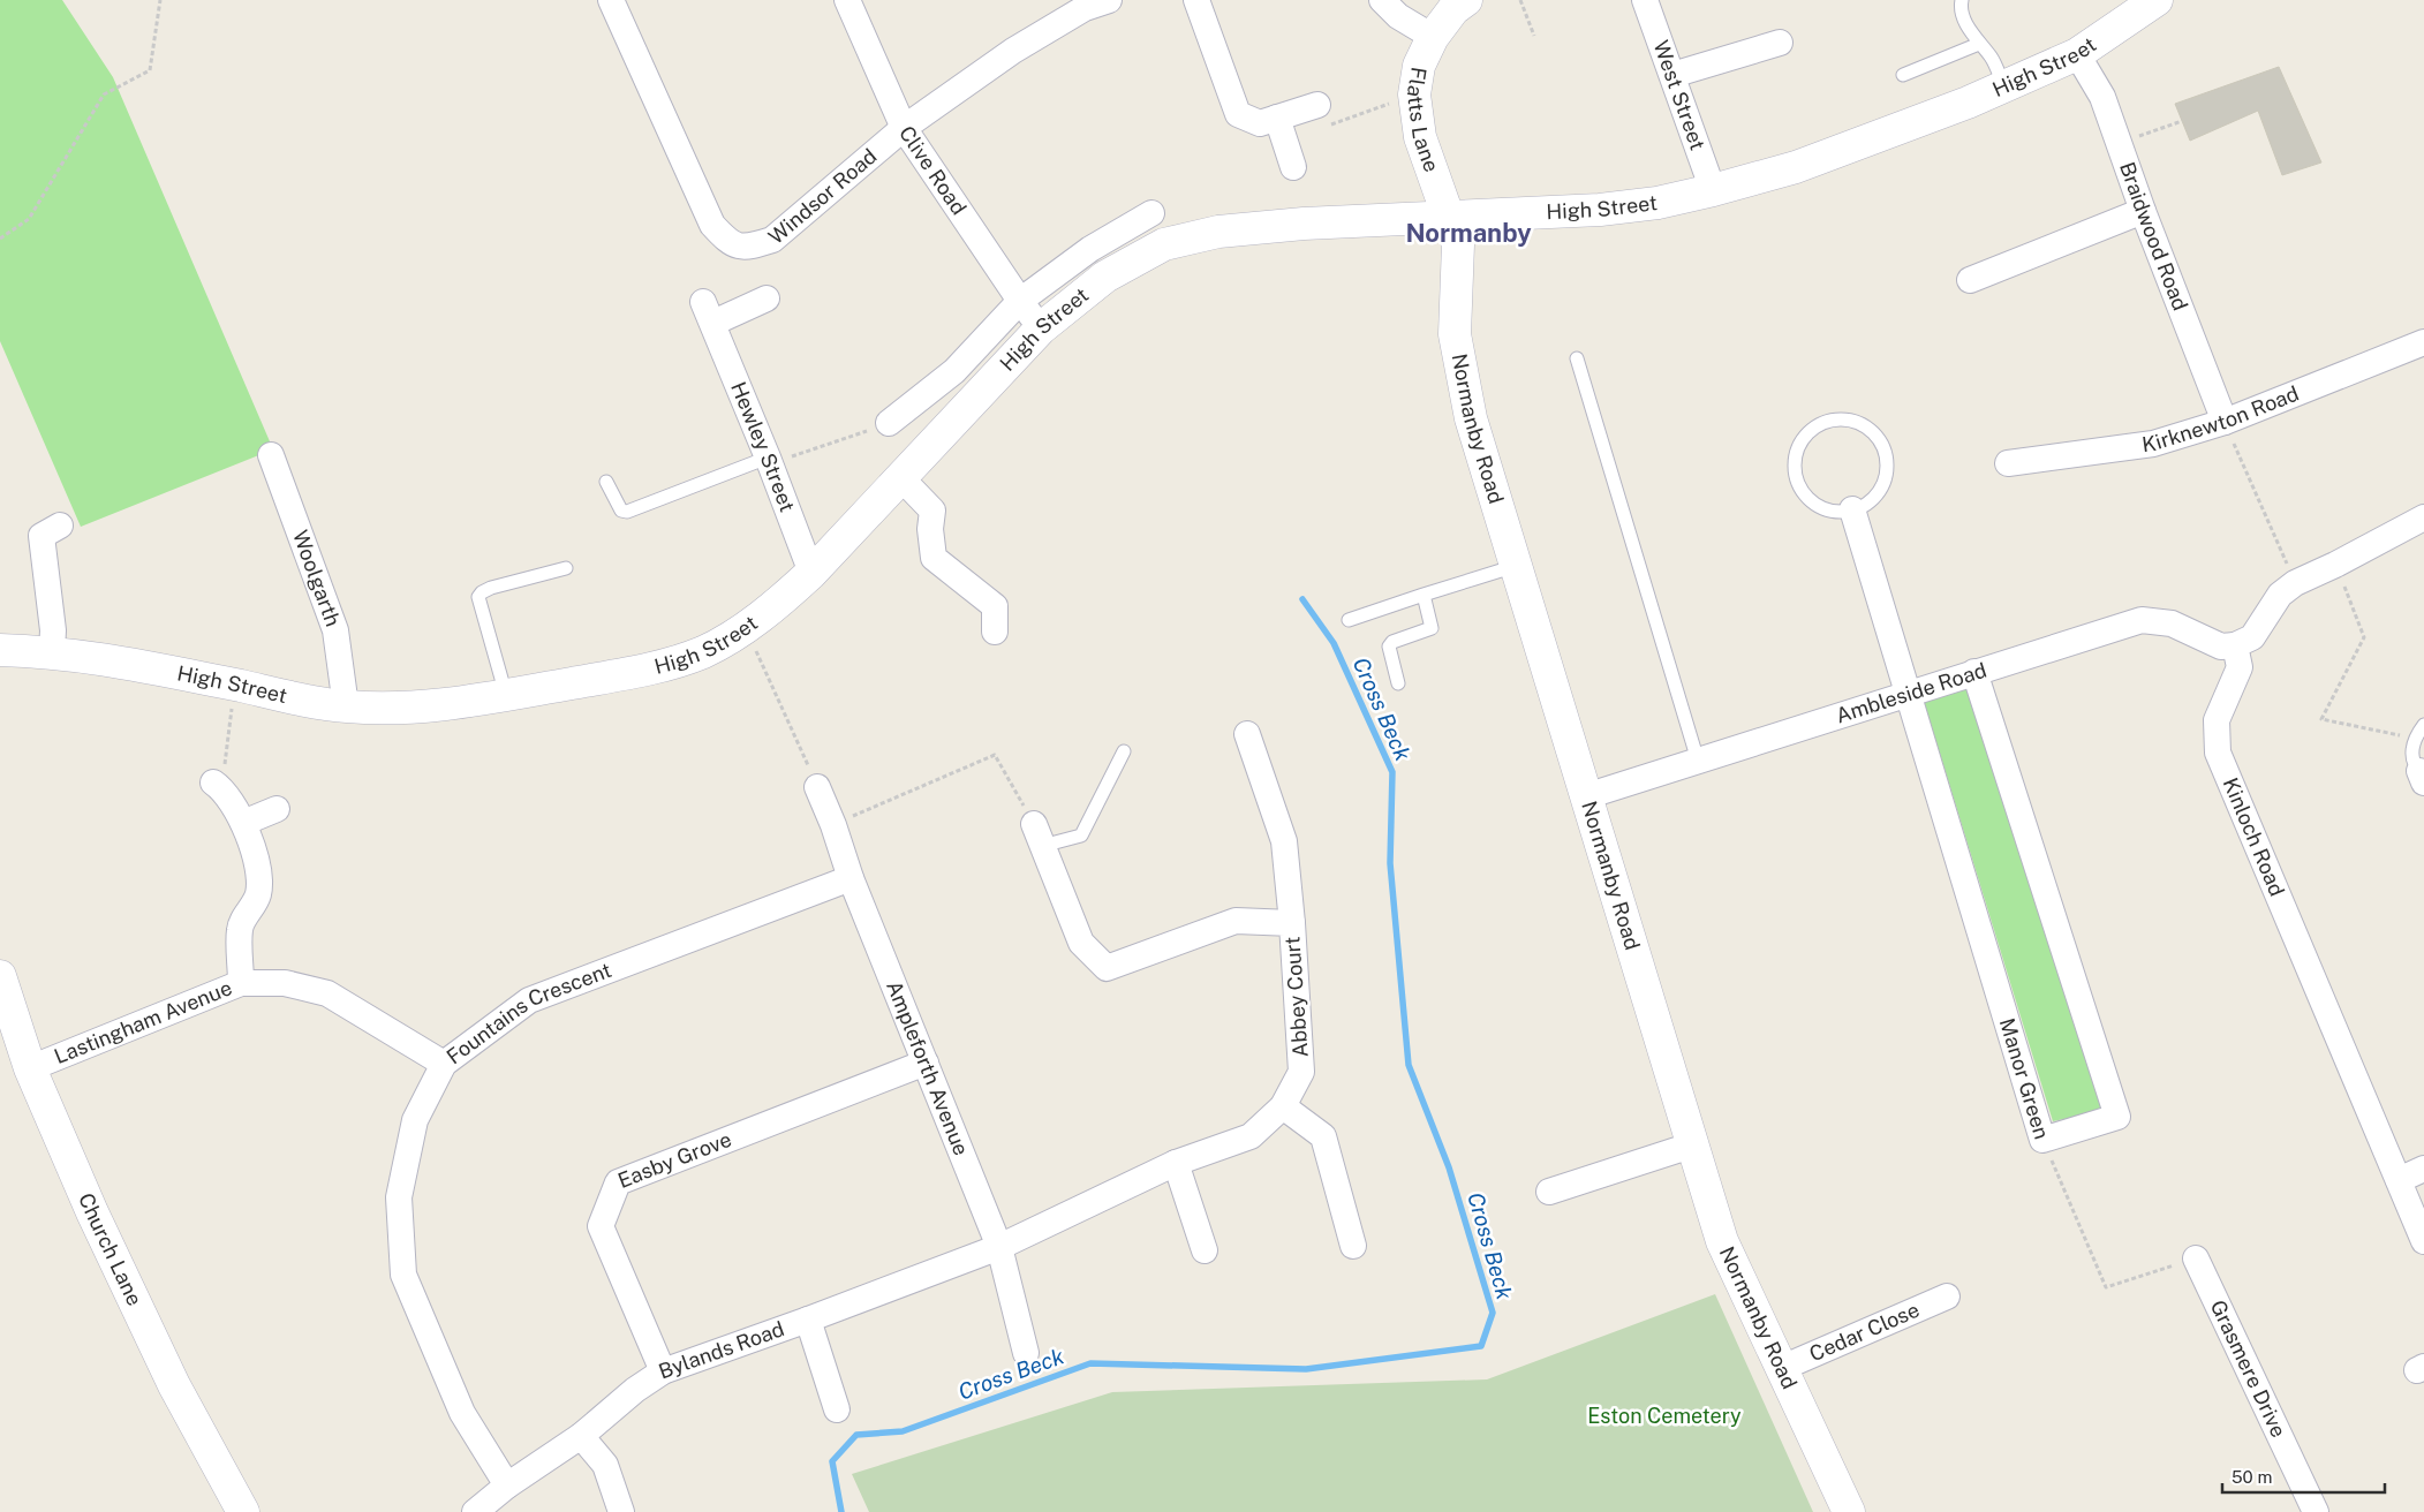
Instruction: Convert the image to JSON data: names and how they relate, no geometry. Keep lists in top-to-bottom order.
{
  "streets": {
    "main road": [
      "High Street",
      "Flatts Lane",
      "Normanby Road",
      "Church Lane"
    ],
    "street": [
      "West Street",
      "Clive Road",
      "Windsor Road",
      "Braidwood Road",
      "Kirknewton Road",
      "Hewley Street",
      "Woolgarth",
      "Ambleside Road",
      "Kinloch Road",
      "Abbey Court",
      "Fountains Crescent",
      "Lastingham Avenue",
      "Ampleforth Avenue",
      "Manor Green",
      "Easby Grove",
      "Cedar Close",
      "Bylands Road",
      "Grasmere Drive"
    ]
  },
  "crossings": [
    ["High Street", "West Street"],
    ["High Street", "Flatts Lane"],
    ["High Street", "Clive Road"],
    ["High Street", "Braidwood Road"],
    ["High Street", "Normanby Road"],
    ["High Street", "Hewley Street"],
    ["High Street", "Woolgarth"],
    ["Flatts Lane", "Normanby Road"],
    ["Clive Road", "Windsor Road"],
    ["Braidwood Road", "Kirknewton Road"],
    ["Normanby Road", "Ambleside Road"],
    ["Normanby Road", "Cedar Close"],
    ["Ambleside Road", "Kinloch Road"],
    ["Ambleside Road", "Manor Green"],
    ["Abbey Court", "Ampleforth Avenue"],
    ["Abbey Court", "Bylands Road"],
    ["Fountains Crescent", "Lastingham Avenue"],
    ["Fountains Crescent", "Ampleforth Avenue"],
    ["Fountains Crescent", "Bylands Road"],
    ["Lastingham Avenue", "Church Lane"],
    ["Ampleforth Avenue", "Easby Grove"],
    ["Ampleforth Avenue", "Bylands Road"],
    ["Easby Grove", "Bylands Road"]
  ],
  "districts": ["Normanby"],
  "water": ["Cross Beck"],
  "parks": ["Eston Cemetery"],
  "scale_bar": "50 m"
}
